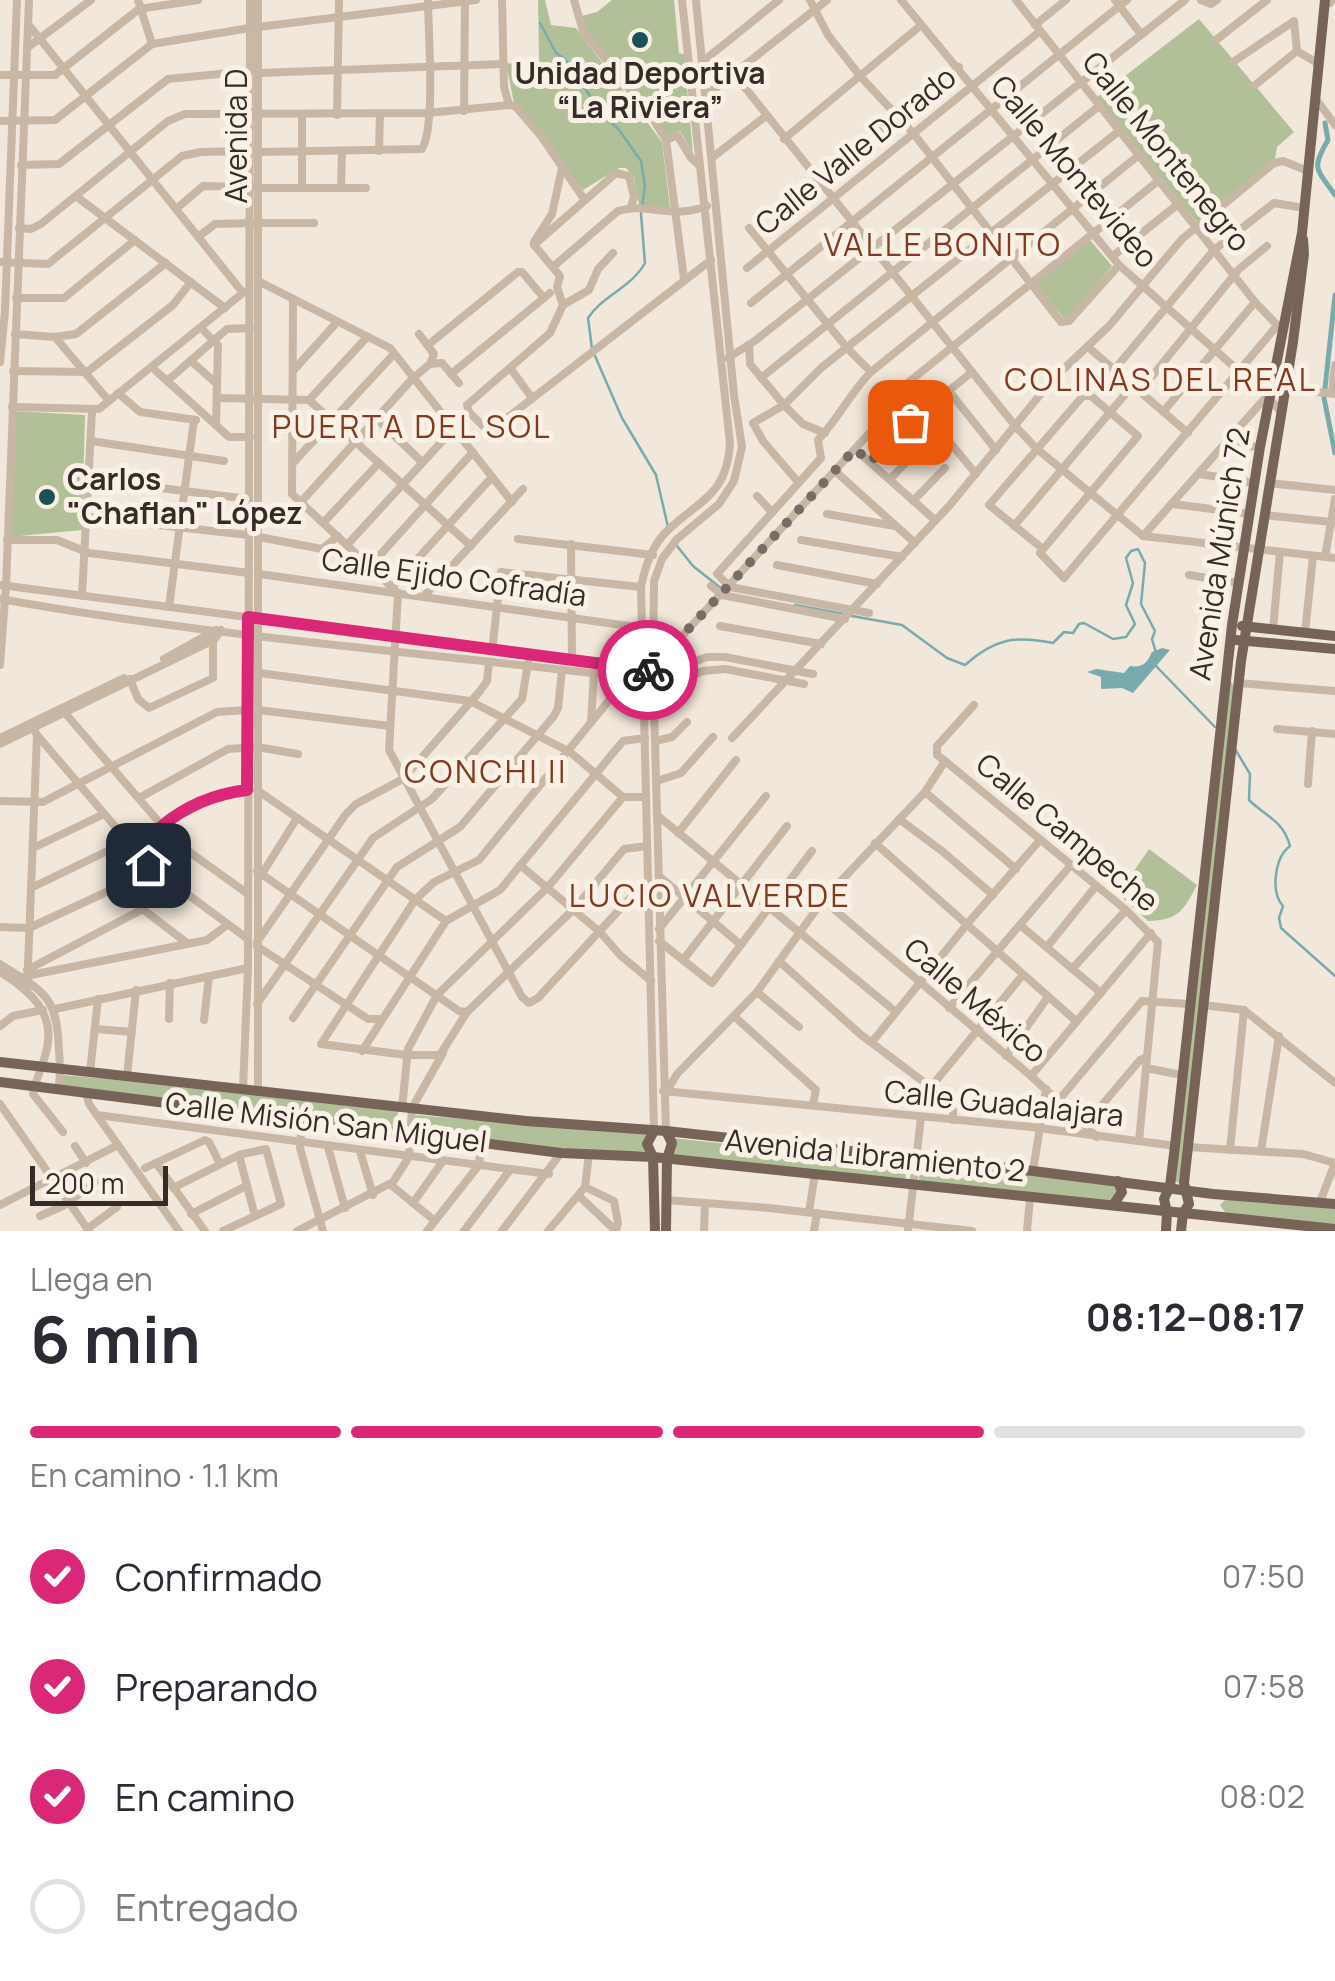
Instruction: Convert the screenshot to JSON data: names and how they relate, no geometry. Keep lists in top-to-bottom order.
{
  "streets": {
    "main road": ["Avenida Múnich 72", "Avenida Libramiento 2"],
    "street": [
      "Avenida D",
      "Calle Valle Dorado",
      "Calle Montenegro",
      "Calle Montevideo",
      "Calle Ejido Cofradía",
      "Calle Campeche",
      "Calle México",
      "Calle Guadalajara",
      "Calle Misión San Miguel"
    ]
  },
  "crossings": [
    ["Calle Valle Dorado", "Calle Montenegro"],
    ["Calle Valle Dorado", "Calle Montevideo"],
    ["Calle Montenegro", "Avenida Múnich 72"],
    ["Calle Montevideo", "Avenida Múnich 72"],
    ["Avenida Múnich 72", "Calle Guadalajara"],
    ["Avenida Múnich 72", "Avenida Libramiento 2"],
    ["Calle México", "Calle Guadalajara"]
  ],
  "districts": [
    "VALLE BONITO",
    "COLINAS DEL REAL",
    "PUERTA DEL SOL",
    "CONCHI II",
    "LUCIO VALVERDE"
  ],
  "places": ["Unidad Deportiva “La Riviera”", "Carlos \"Chaflan\" López"],
  "scale_bar": "200 m",
  "page": {
    "scale": "200 m",
    "heading": ["6 min", "Llega en", "08:12–08:17"],
    "bar": "En camino · 1.1 km",
    "list": [
      ["Confirmado", "07:50"],
      ["Preparando", "07:58"],
      ["En camino", "08:02"],
      "Entregado"
    ]
  }
}
